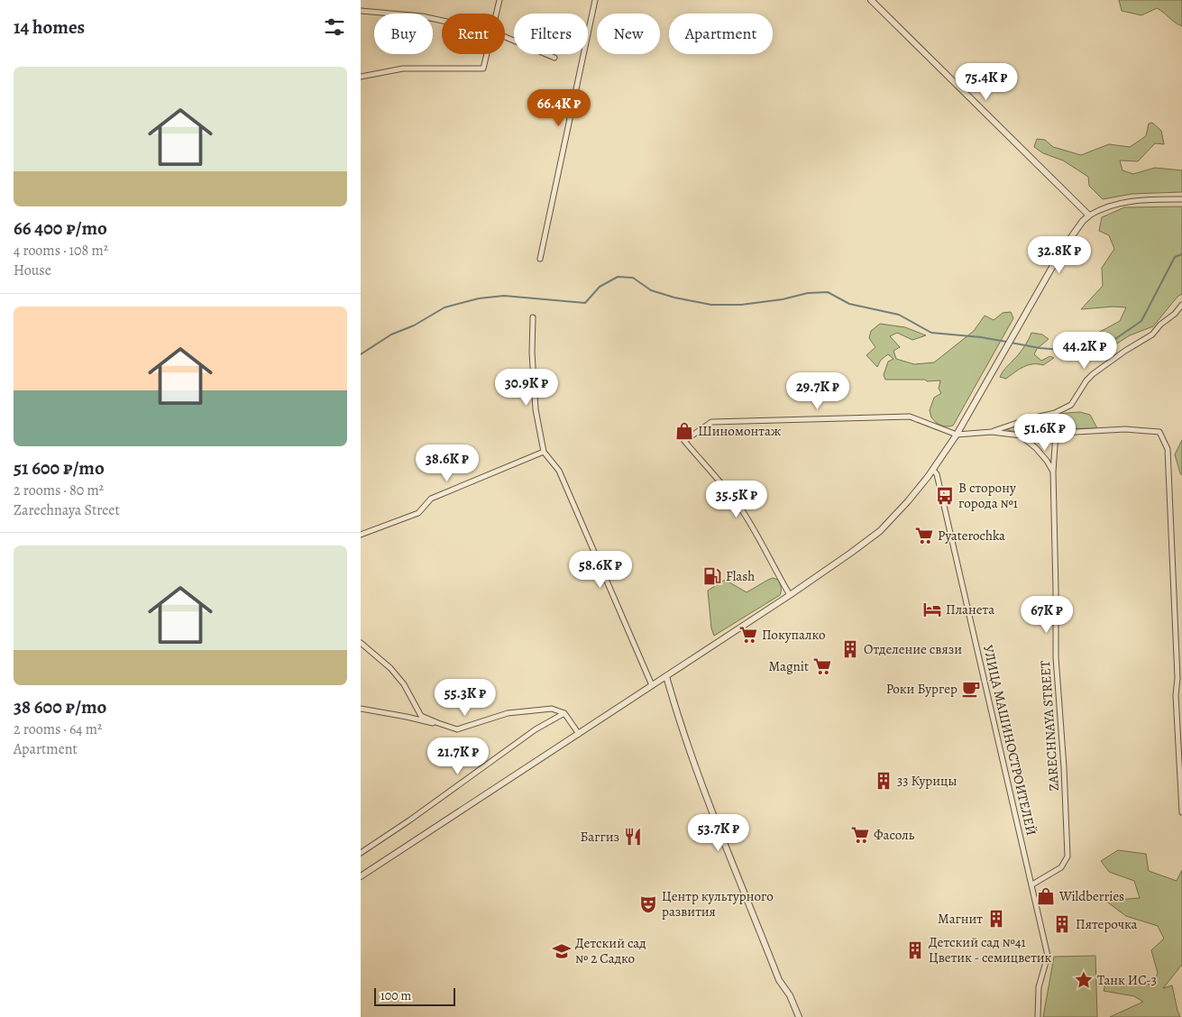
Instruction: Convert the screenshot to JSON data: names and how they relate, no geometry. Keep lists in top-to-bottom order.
{
  "streets": {
    "street": ["ZARECHNAYA STREET", "УЛИЦА МАШИНОСТРОИТЕЛЕЙ"]
  },
  "crossings": [
    ["ZARECHNAYA STREET", "УЛИЦА МАШИНОСТРОИТЕЛЕЙ"]
  ],
  "places": {
    "shop": ["Шиномонтаж", "Wildberries"],
    "bus stop": ["В сторону города №1"],
    "supermarket": [
      "Pyaterochka",
      "Покупалко",
      "Magnit",
      "Фасоль"
    ],
    "fuel station": ["Flash"],
    "hotel": ["Планета"],
    "building": [
      "Отделение связи",
      "33 Курицы",
      "Магнит",
      "Пятерочка",
      "Детский сад №41 Цветик - семицветик"
    ],
    "cafe": ["Роки Бургер"],
    "restaurant": ["Баггиз"],
    "theatre": ["Центр культурного развития"],
    "school or university": ["Детский сад № 2 Садко"],
    "place": ["Танк ИС-3"]
  },
  "scale_bar": "100 m",
  "page": {
    "heading": "14 homes",
    "chip": [
      "Buy",
      "Rent",
      "Filters",
      "New",
      "Apartment"
    ],
    "list": [
      {
        "name": "66 400 ₽/mo",
        "note": "4 rooms · 108 m² · House"
      },
      {
        "name": "51 600 ₽/mo",
        "note": "2 rooms · 80 m² · Zarechnaya Street"
      },
      {
        "name": "38 600 ₽/mo",
        "note": "2 rooms · 64 m² · Apartment"
      }
    ],
    "price": [
      "75.4K ₽",
      "66.4K ₽",
      "32.8K ₽",
      "44.2K ₽",
      "30.9K ₽",
      "29.7K ₽",
      "51.6K ₽",
      "38.6K ₽",
      "35.5K ₽",
      "58.6K ₽",
      "67K ₽",
      "55.3K ₽",
      "21.7K ₽",
      "53.7K ₽"
    ],
    "scale": "100 m"
  }
}
